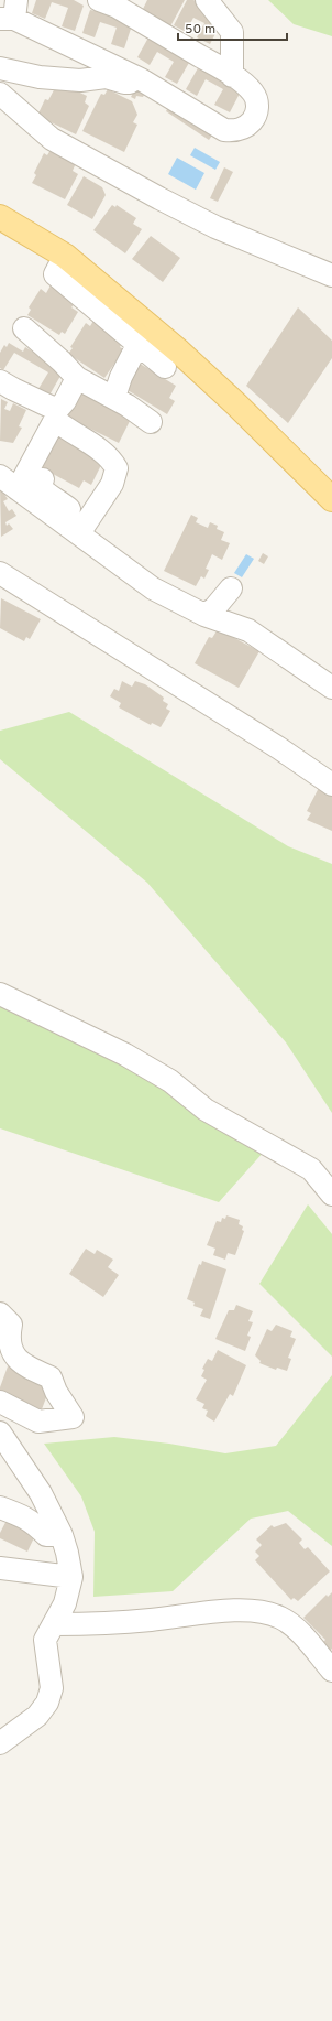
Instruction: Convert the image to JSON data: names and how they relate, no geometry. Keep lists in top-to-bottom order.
{
  "scale_bar": "50 m"
}
